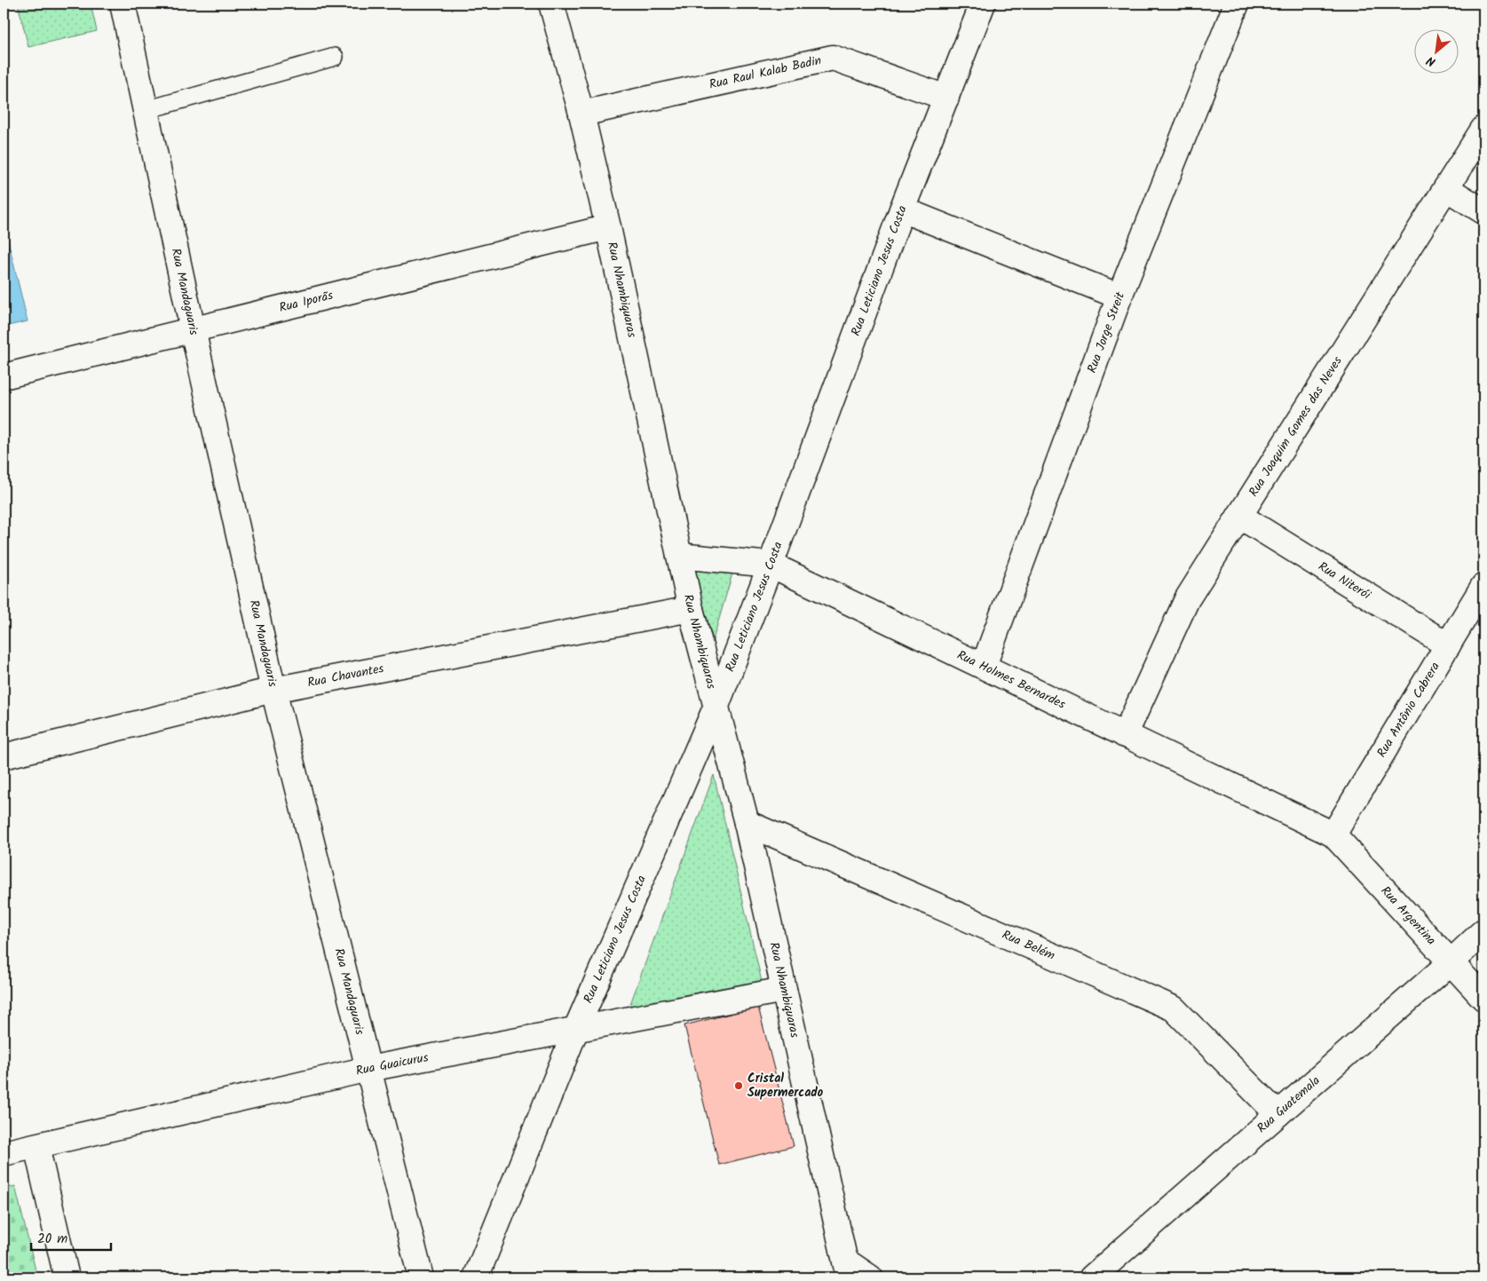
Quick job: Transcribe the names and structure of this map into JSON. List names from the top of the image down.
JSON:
{
  "streets": {
    "street": [
      "Rua Raul Kalab Badin",
      "Rua Leticiano Jesus Costa",
      "Rua Nhambiquaras",
      "Rua Mandaguaris",
      "Rua Iporãs",
      "Rua Jorge Streit",
      "Rua Joaquim Gomes das Neves",
      "Rua Niterói",
      "Rua Chavantes",
      "Rua Holmes Bernardes",
      "Rua Antônio Cabrera",
      "Rua Argentina",
      "Rua Belém",
      "Rua Guaicurus",
      "Rua Guatemala"
    ]
  },
  "crossings": [
    ["Rua Raul Kalab Badin", "Rua Leticiano Jesus Costa"],
    ["Rua Raul Kalab Badin", "Rua Nhambiquaras"],
    ["Rua Leticiano Jesus Costa", "Rua Nhambiquaras"],
    ["Rua Leticiano Jesus Costa", "Rua Holmes Bernardes"],
    ["Rua Leticiano Jesus Costa", "Rua Guaicurus"],
    ["Rua Nhambiquaras", "Rua Iporãs"],
    ["Rua Nhambiquaras", "Rua Chavantes"],
    ["Rua Nhambiquaras", "Rua Holmes Bernardes"],
    ["Rua Nhambiquaras", "Rua Belém"],
    ["Rua Nhambiquaras", "Rua Guaicurus"],
    ["Rua Mandaguaris", "Rua Iporãs"],
    ["Rua Mandaguaris", "Rua Chavantes"],
    ["Rua Mandaguaris", "Rua Guaicurus"],
    ["Rua Jorge Streit", "Rua Holmes Bernardes"],
    ["Rua Joaquim Gomes das Neves", "Rua Niterói"],
    ["Rua Joaquim Gomes das Neves", "Rua Holmes Bernardes"],
    ["Rua Niterói", "Rua Antônio Cabrera"],
    ["Rua Holmes Bernardes", "Rua Antônio Cabrera"],
    ["Rua Holmes Bernardes", "Rua Argentina"],
    ["Rua Antônio Cabrera", "Rua Argentina"],
    ["Rua Argentina", "Rua Guatemala"],
    ["Rua Belém", "Rua Guatemala"]
  ],
  "places": ["Cristal Supermercado"],
  "scale_bar": "20 m",
  "north": "bottom left"
}
